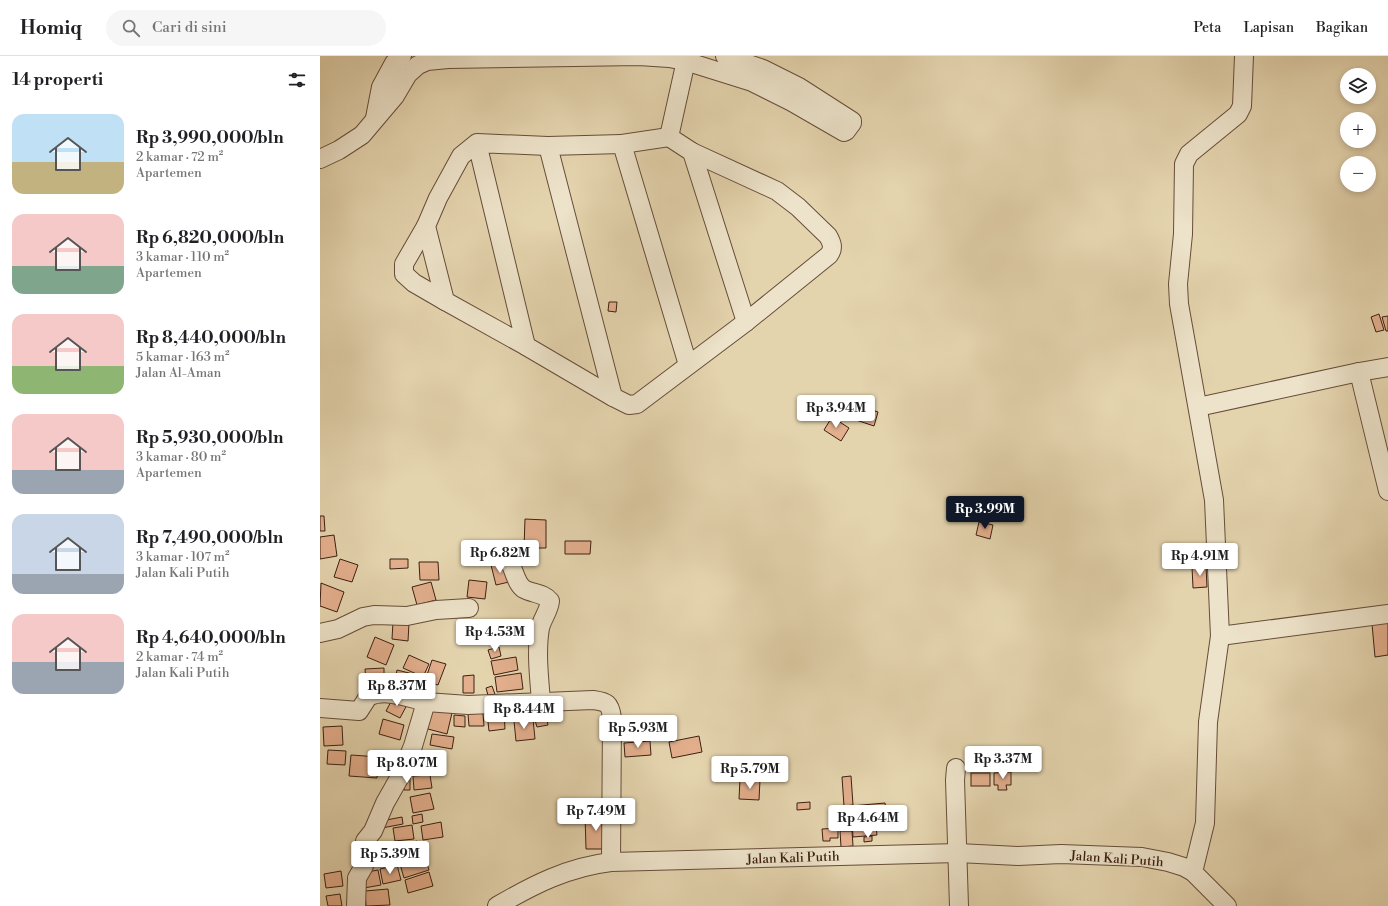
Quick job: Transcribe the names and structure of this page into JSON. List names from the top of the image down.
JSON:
{
  "streets": {
    "street": ["Jalan Kali Putih"]
  },
  "page": {
    "header": "Homiq",
    "search": "Cari di sini",
    "nav": ["Peta", "Lapisan", "Bagikan"],
    "heading": "14 properti",
    "map_buttons": ["+", "−"],
    "list": [
      {
        "name": "Rp 3,990,000/bln",
        "note": "2 kamar · 72 m² · Apartemen"
      },
      {
        "name": "Rp 6,820,000/bln",
        "note": "3 kamar · 110 m² · Apartemen"
      },
      {
        "name": "Rp 8,440,000/bln",
        "note": "5 kamar · 163 m² · Jalan Al-Aman"
      },
      {
        "name": "Rp 5,930,000/bln",
        "note": "3 kamar · 80 m² · Apartemen"
      },
      {
        "name": "Rp 7,490,000/bln",
        "note": "3 kamar · 107 m² · Jalan Kali Putih"
      },
      {
        "name": "Rp 4,640,000/bln",
        "note": "2 kamar · 74 m² · Jalan Kali Putih"
      }
    ],
    "price": [
      "Rp 3.94M",
      "Rp 3.99M",
      "Rp 6.82M",
      "Rp 4.91M",
      "Rp 4.53M",
      "Rp 8.37M",
      "Rp 8.44M",
      "Rp 5.93M",
      "Rp 3.37M",
      "Rp 8.07M",
      "Rp 5.79M",
      "Rp 7.49M",
      "Rp 4.64M",
      "Rp 5.39M"
    ]
  }
}
